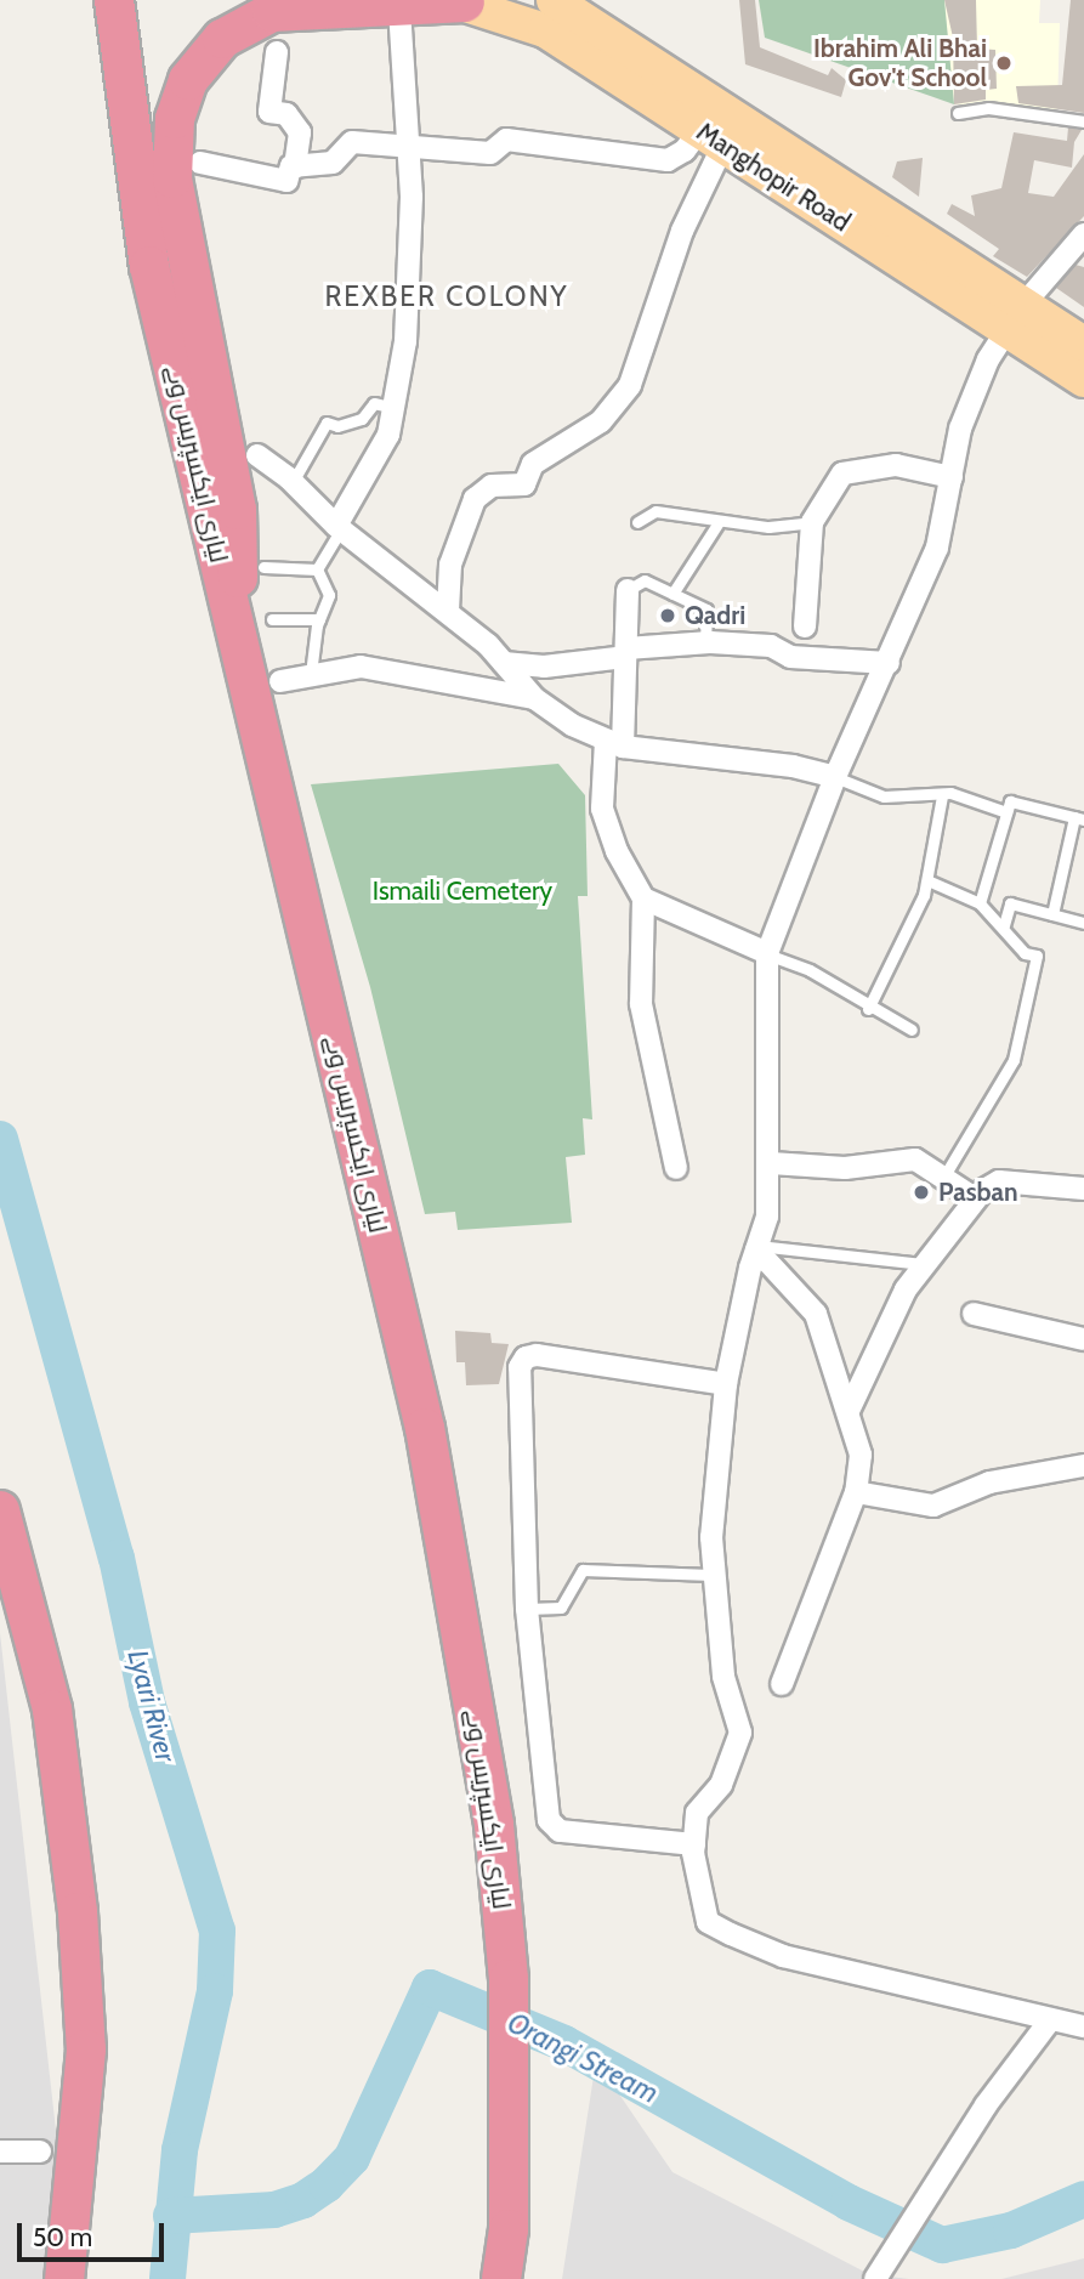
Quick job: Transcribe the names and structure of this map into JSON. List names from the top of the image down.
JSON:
{
  "streets": {
    "highway": ["لیاری ایکسپریس وے"],
    "main road": ["Manghopir Road"]
  },
  "districts": ["REXBER COLONY"],
  "water": ["Lyari River", "Orangi Stream"],
  "parks": ["Ismaili Cemetery"],
  "places": ["Ibrahim Ali Bhai Gov't School", "Qadri", "Pasban"],
  "scale_bar": "50 m"
}
